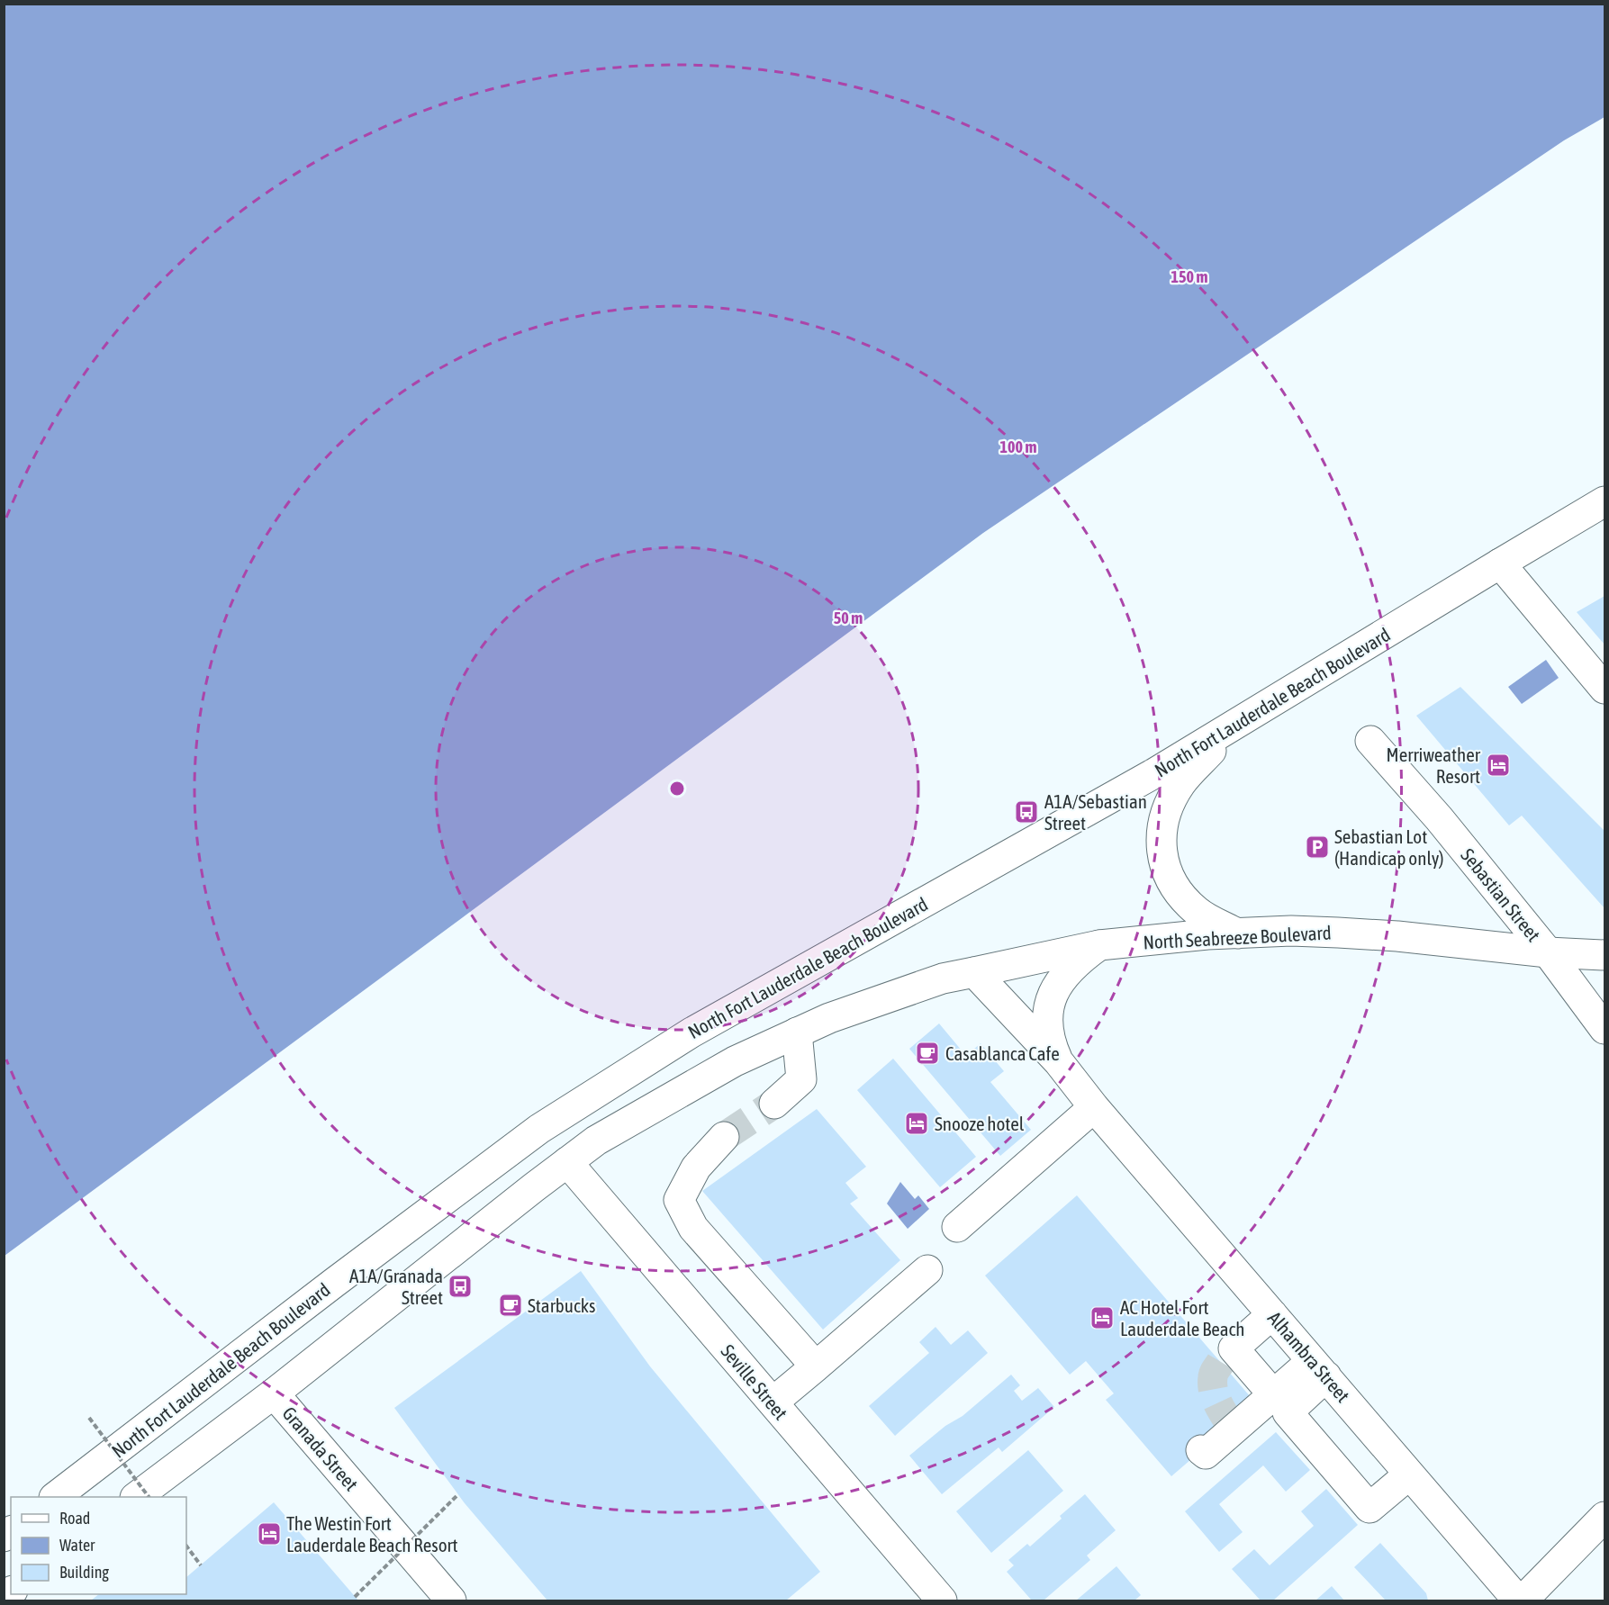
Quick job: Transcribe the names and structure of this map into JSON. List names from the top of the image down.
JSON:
{
  "streets": {
    "main road": [
      "North Fort Lauderdale Beach Boulevard",
      "Sebastian Street",
      "North Seabreeze Boulevard",
      "Alhambra Street",
      "Seville Street",
      "Granada Street"
    ]
  },
  "crossings": [
    ["Sebastian Street", "North Seabreeze Boulevard"],
    ["North Seabreeze Boulevard", "Alhambra Street"]
  ],
  "places": {
    "hotel": [
      "Merriweather Resort",
      "Snooze hotel",
      "AC Hotel Fort Lauderdale Beach",
      "The Westin Fort Lauderdale Beach Resort"
    ],
    "bus stop": ["A1A/Sebastian Street", "A1A/Granada Street"],
    "parking": ["Sebastian Lot (Handicap only)"],
    "cafe": ["Casablanca Cafe", "Starbucks"]
  },
  "legend": ["Road", "Water", "Building"],
  "rings": ["150 m", "100 m", "50 m"]
}
